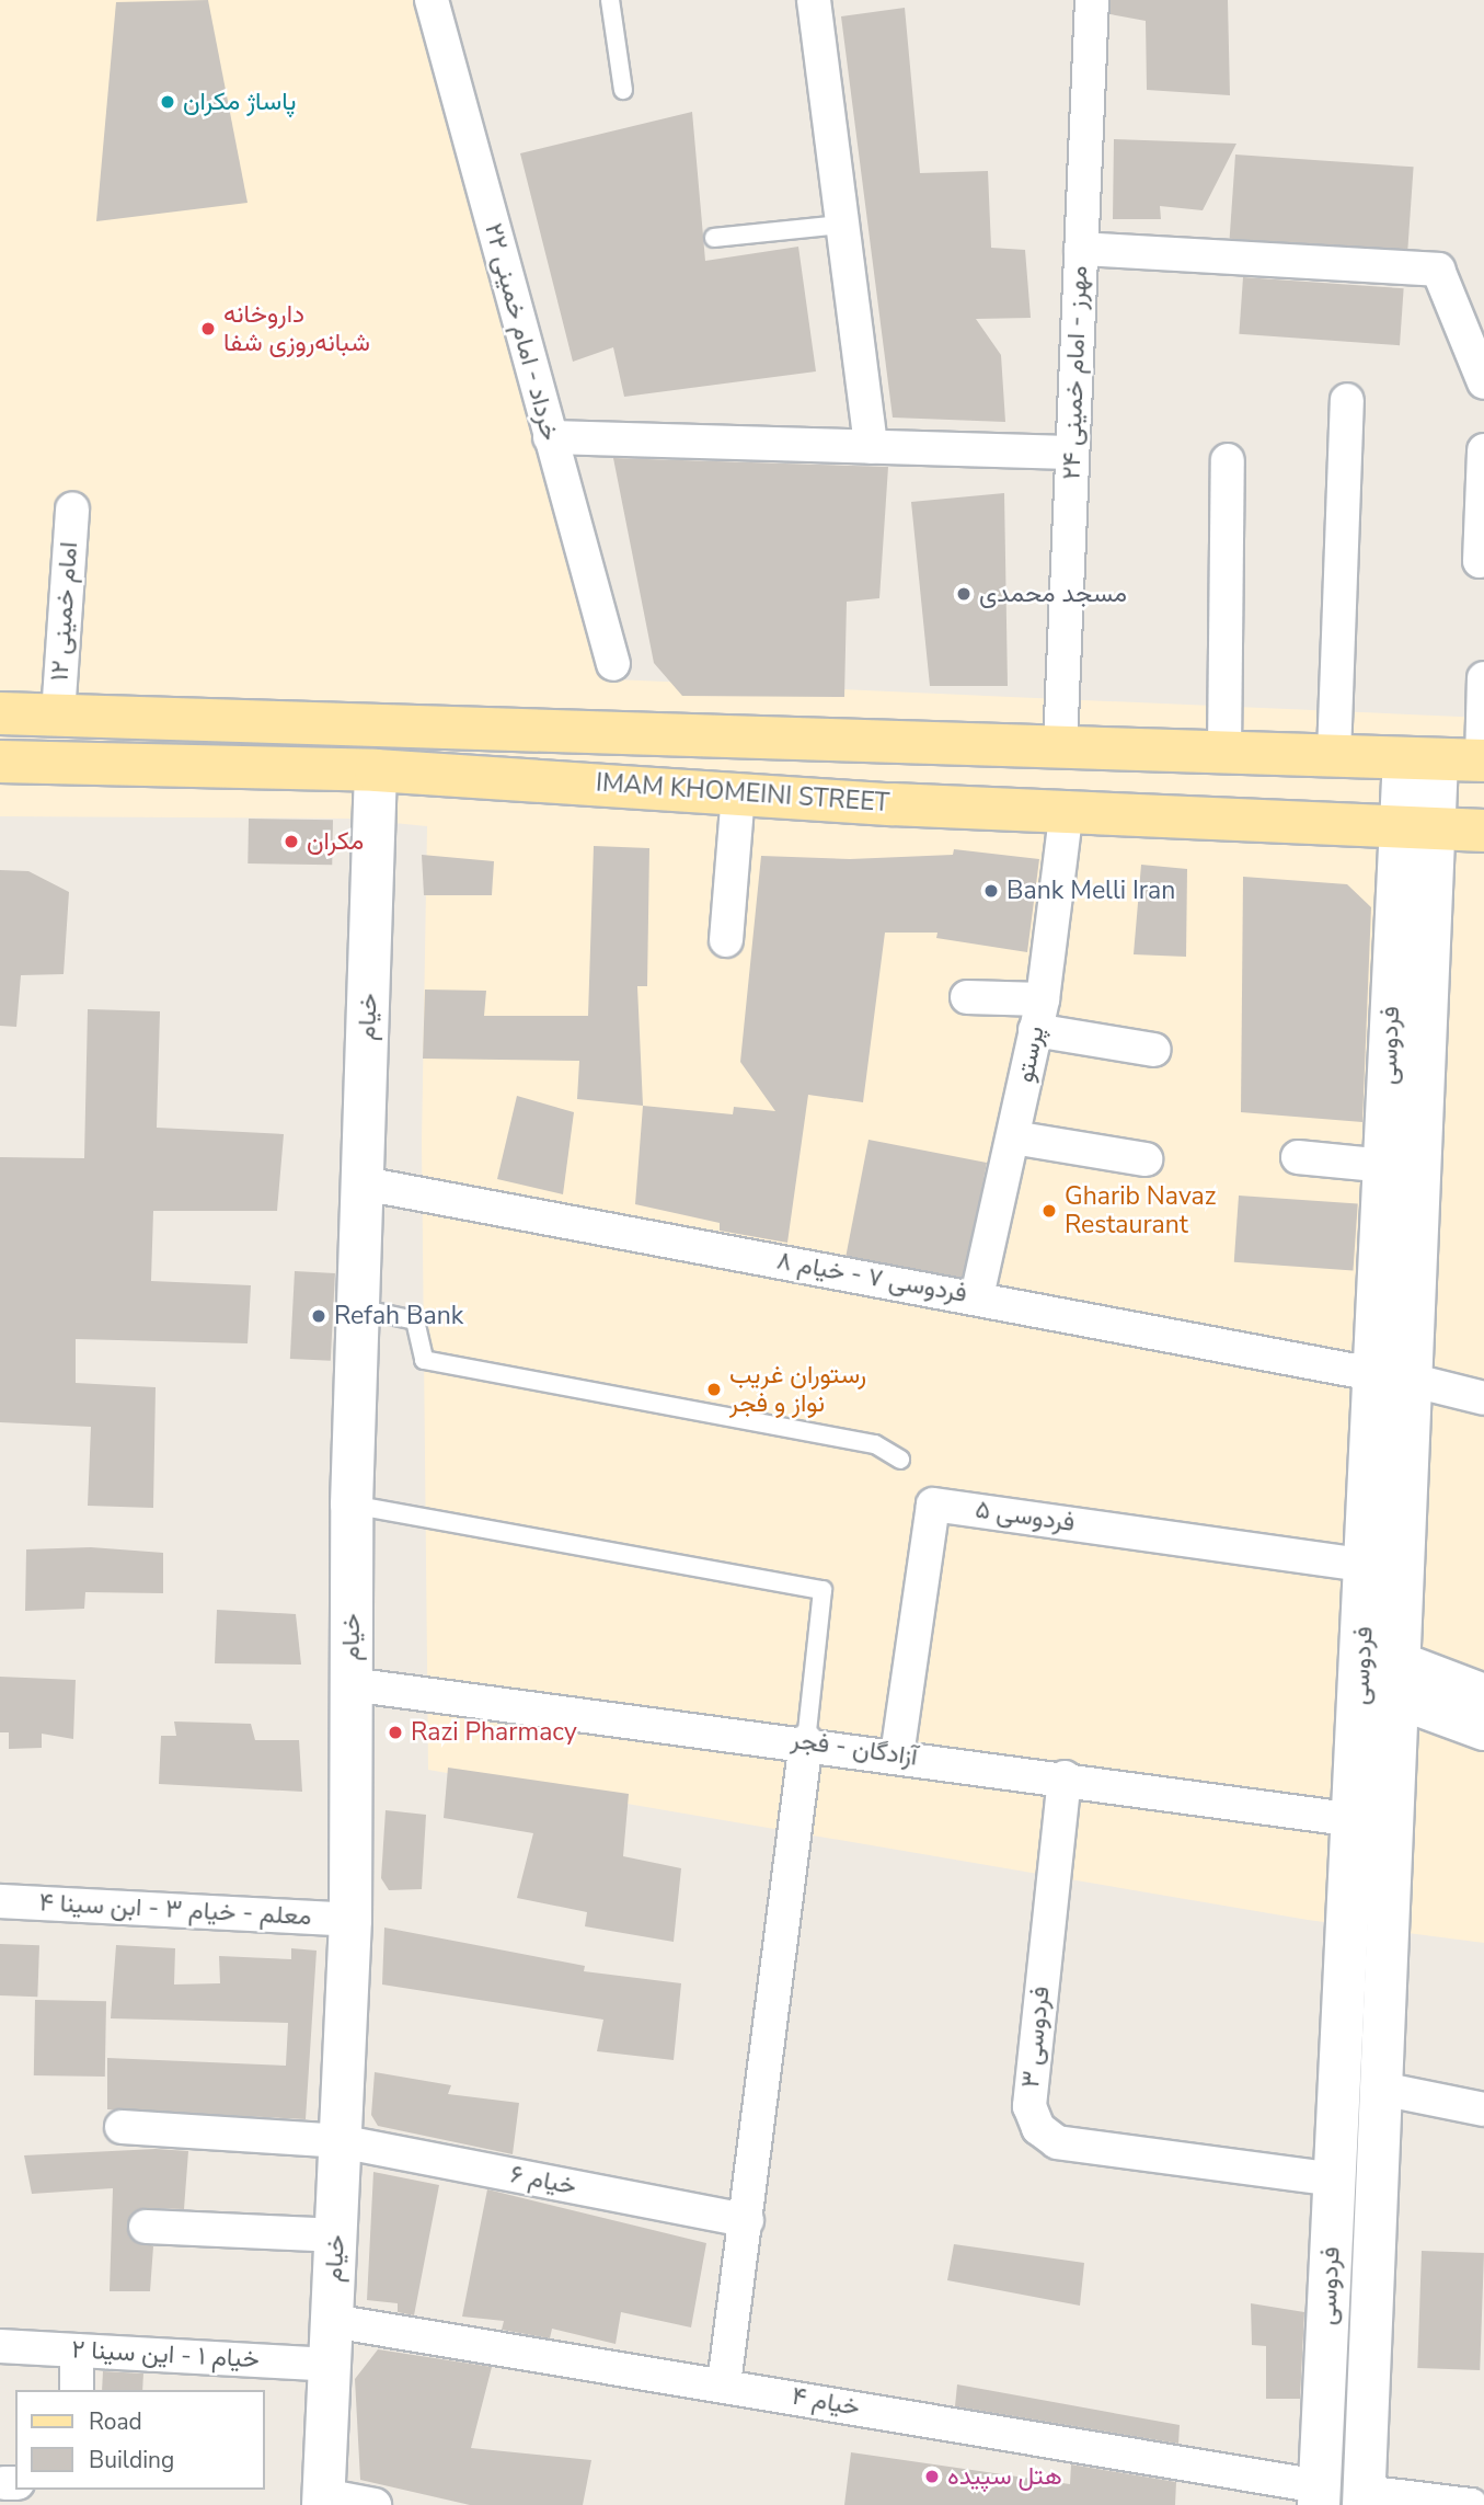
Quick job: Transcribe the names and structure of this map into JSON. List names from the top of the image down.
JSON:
{
  "streets": {
    "main road": ["IMAM KHOMEINI STREET"],
    "street": [
      "خرداد - امام خمینی ۲۲",
      "مهرز - امام خمینی ۲۴",
      "امام خمینی ۱۲",
      "خیام",
      "فردوسی",
      "پرستو",
      "فردوسی ۷ - خیام ۸",
      "فردوسی ۵",
      "آزادگان - فجر",
      "معلم - خیام ۳ - ابن سینا ۴",
      "فردوسی ۳",
      "خیام ۶",
      "خیام ۱ - این سینا ۲",
      "خیام ۴"
    ]
  },
  "crossings": [
    ["IMAM KHOMEINI STREET", "خیام"],
    ["IMAM KHOMEINI STREET", "فردوسی"],
    ["IMAM KHOMEINI STREET", "پرستو"],
    ["خیام", "فردوسی ۷ - خیام ۸"],
    ["خیام", "آزادگان - فجر"],
    ["خیام", "معلم - خیام ۳ - ابن سینا ۴"],
    ["خیام", "خیام ۶"],
    ["خیام", "خیام ۱ - این سینا ۲"],
    ["خیام", "خیام ۴"],
    ["فردوسی", "فردوسی ۷ - خیام ۸"],
    ["فردوسی", "فردوسی ۵"],
    ["فردوسی", "آزادگان - فجر"],
    ["فردوسی", "فردوسی ۳"],
    ["فردوسی", "خیام ۴"],
    ["پرستو", "فردوسی ۷ - خیام ۸"],
    ["فردوسی ۵", "آزادگان - فجر"],
    ["آزادگان - فجر", "فردوسی ۳"]
  ],
  "places": [
    "پاساژ مکران",
    "داروخانه شبانه‌روزی شفا",
    "مسجد محمدی",
    "مکران",
    "Bank Melli Iran",
    "Gharib Navaz Restaurant",
    "Refah Bank",
    "رستوران غریب نواز و فجر",
    "Razi Pharmacy",
    "هتل سپیده"
  ],
  "legend": ["Road", "Building"]
}
